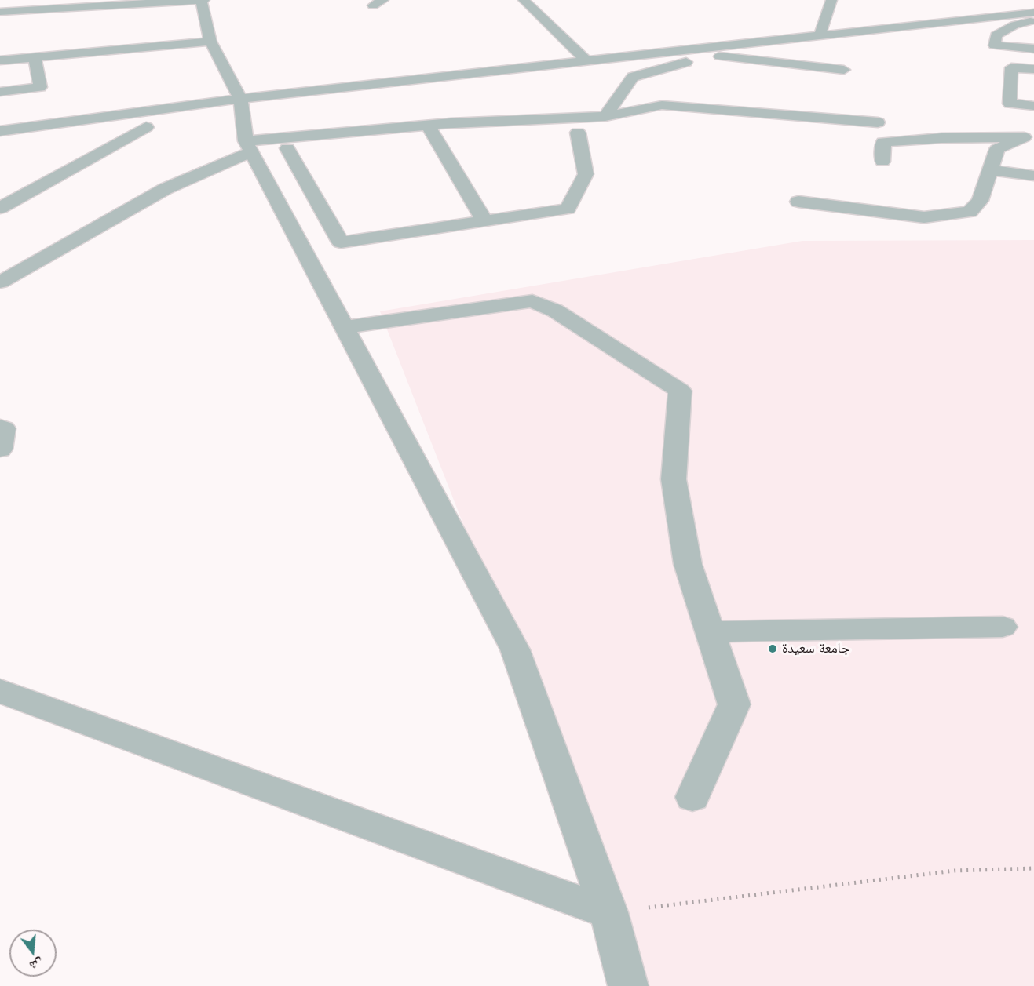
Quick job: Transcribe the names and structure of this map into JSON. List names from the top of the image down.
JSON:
{
  "places": ["جامعة سعيدة"],
  "north": "bottom"
}
